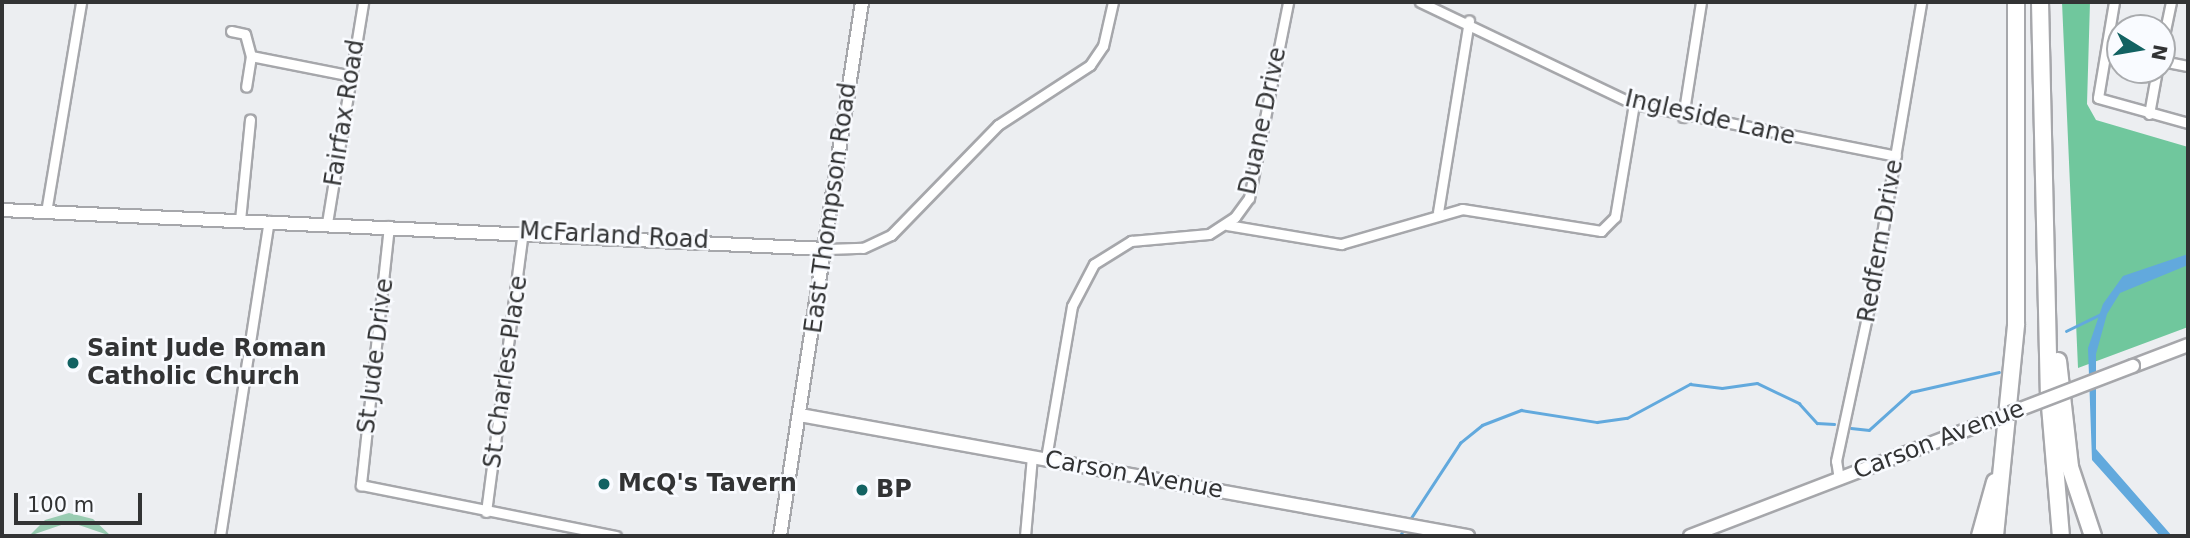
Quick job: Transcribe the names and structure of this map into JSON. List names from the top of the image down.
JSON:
{
  "streets": {
    "main road": ["East Thompson Road", "McFarland Road", "Carson Avenue"],
    "street": [
      "Fairfax Road",
      "Ingleside Lane",
      "Duane Drive",
      "Redfern Drive",
      "St Jude Drive",
      "St Charles Place"
    ]
  },
  "crossings": [
    ["Fairfax Road", "McFarland Road"],
    ["Ingleside Lane", "Redfern Drive"],
    ["Duane Drive", "Carson Avenue"],
    ["East Thompson Road", "McFarland Road"],
    ["East Thompson Road", "Carson Avenue"],
    ["McFarland Road", "St Jude Drive"],
    ["McFarland Road", "St Charles Place"],
    ["Redfern Drive", "Carson Avenue"],
    ["St Jude Drive", "St Charles Place"]
  ],
  "places": ["Saint Jude Roman Catholic Church", "McQ's Tavern", "BP"],
  "scale_bar": "100 m",
  "north": "right"
}
